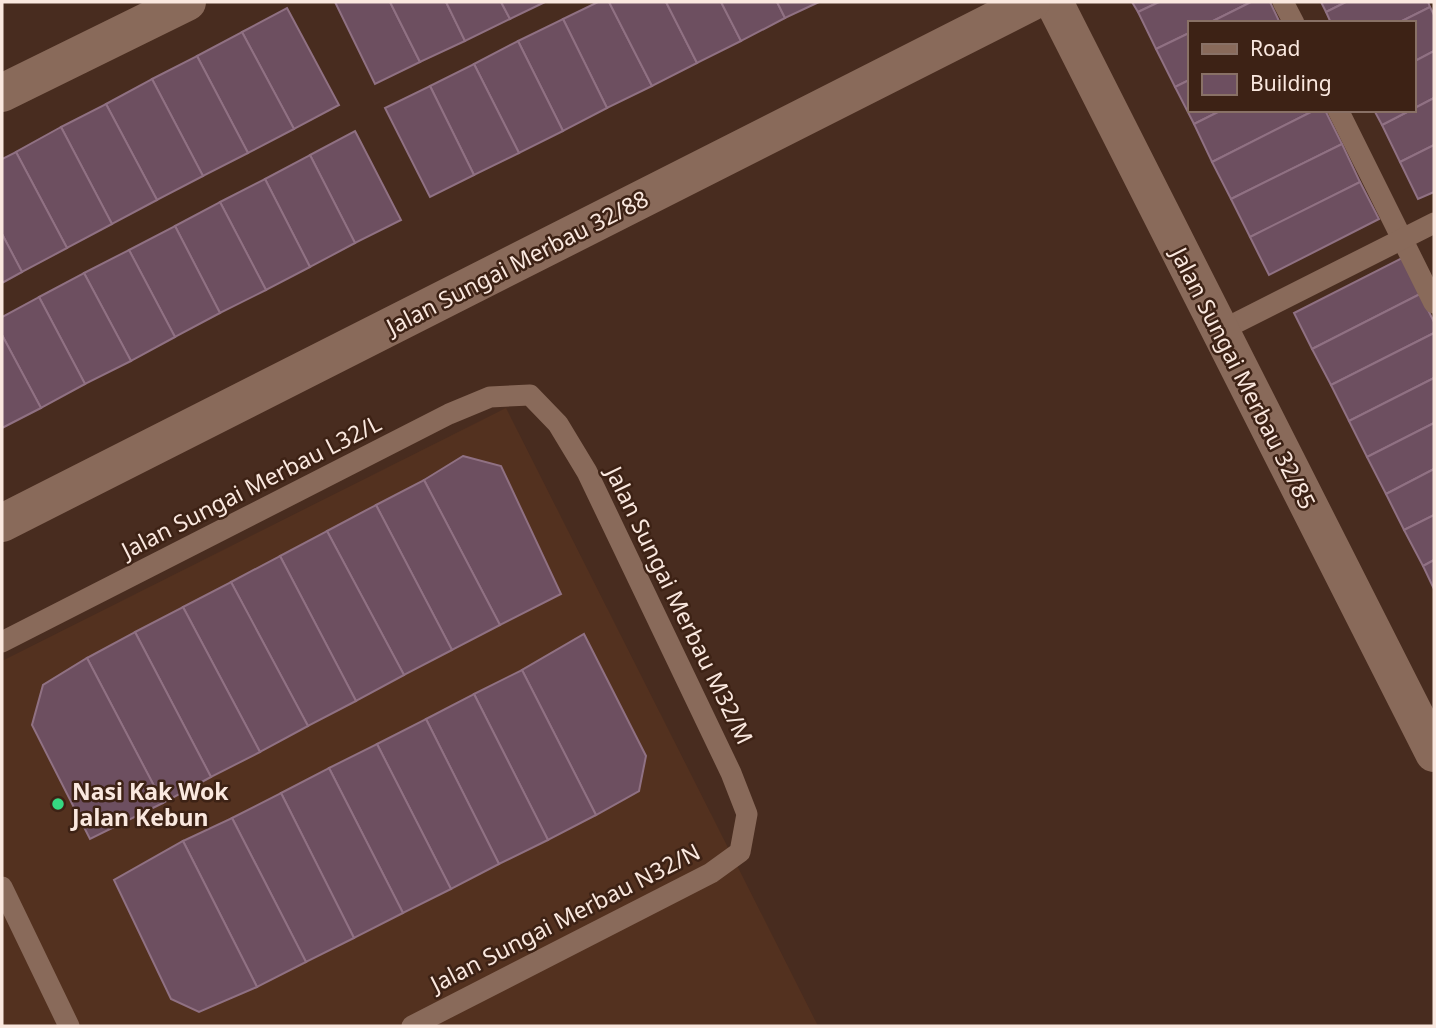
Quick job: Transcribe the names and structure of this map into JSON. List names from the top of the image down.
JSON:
{
  "streets": {
    "street": ["Jalan Sungai Merbau 32/88", "Jalan Sungai Merbau 32/85"],
    "lane": ["Jalan Sungai Merbau L32/L", "Jalan Sungai Merbau M32/M", "Jalan Sungai Merbau N32/N"]
  },
  "crossings": [
    ["Jalan Sungai Merbau L32/L", "Jalan Sungai Merbau M32/M"],
    ["Jalan Sungai Merbau M32/M", "Jalan Sungai Merbau N32/N"]
  ],
  "places": ["Nasi Kak Wok Jalan Kebun"],
  "legend": ["Road", "Building"]
}
